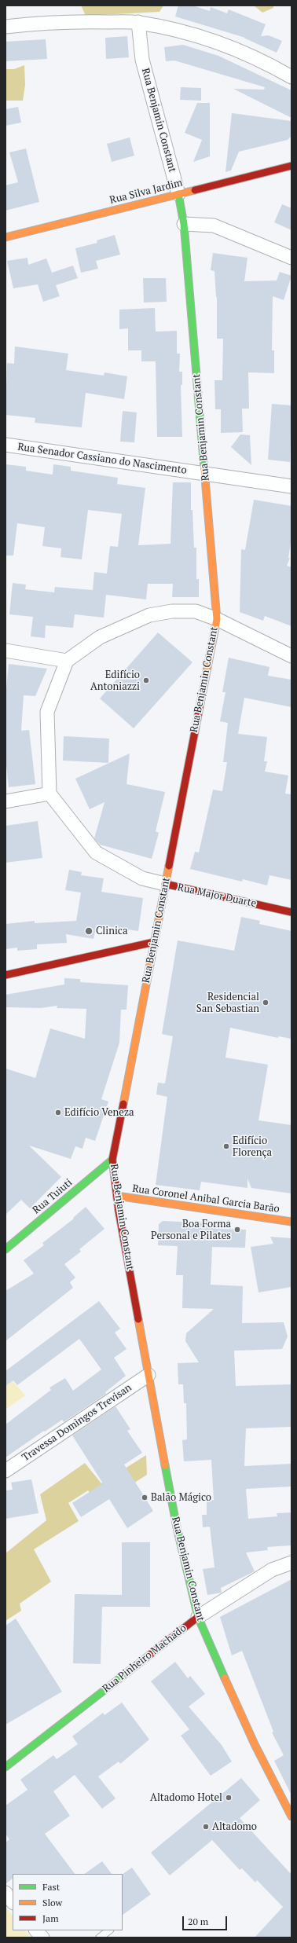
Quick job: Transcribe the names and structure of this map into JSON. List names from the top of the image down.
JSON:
{
  "streets": {
    "street": [
      "Rua Benjamin Constant",
      "Rua Silva Jardim",
      "Rua Senador Cassiano do Nascimento",
      "Rua Major Duarte",
      "Rua Tuiuti",
      "Rua Coronel Anibal Garcia Barão",
      "Travessa Domingos Trevisan",
      "Rua Pinheiro Machado"
    ]
  },
  "crossings": [
    ["Rua Benjamin Constant", "Rua Silva Jardim"],
    ["Rua Benjamin Constant", "Rua Senador Cassiano do Nascimento"],
    ["Rua Benjamin Constant", "Rua Major Duarte"],
    ["Rua Benjamin Constant", "Rua Tuiuti"],
    ["Rua Benjamin Constant", "Rua Coronel Anibal Garcia Barão"],
    ["Rua Benjamin Constant", "Travessa Domingos Trevisan"],
    ["Rua Benjamin Constant", "Rua Pinheiro Machado"]
  ],
  "places": [
    "Edifício Antoniazzi",
    "Clinica",
    "Residencial San Sebastian",
    "Edifício Veneza",
    "Edifício Florença",
    "Boa Forma Personal e Pilates",
    "Balão Mágico",
    "Altadomo Hotel",
    "Altadomo"
  ],
  "legend": ["Fast", "Slow", "Jam"],
  "scale_bar": "20 m"
}
